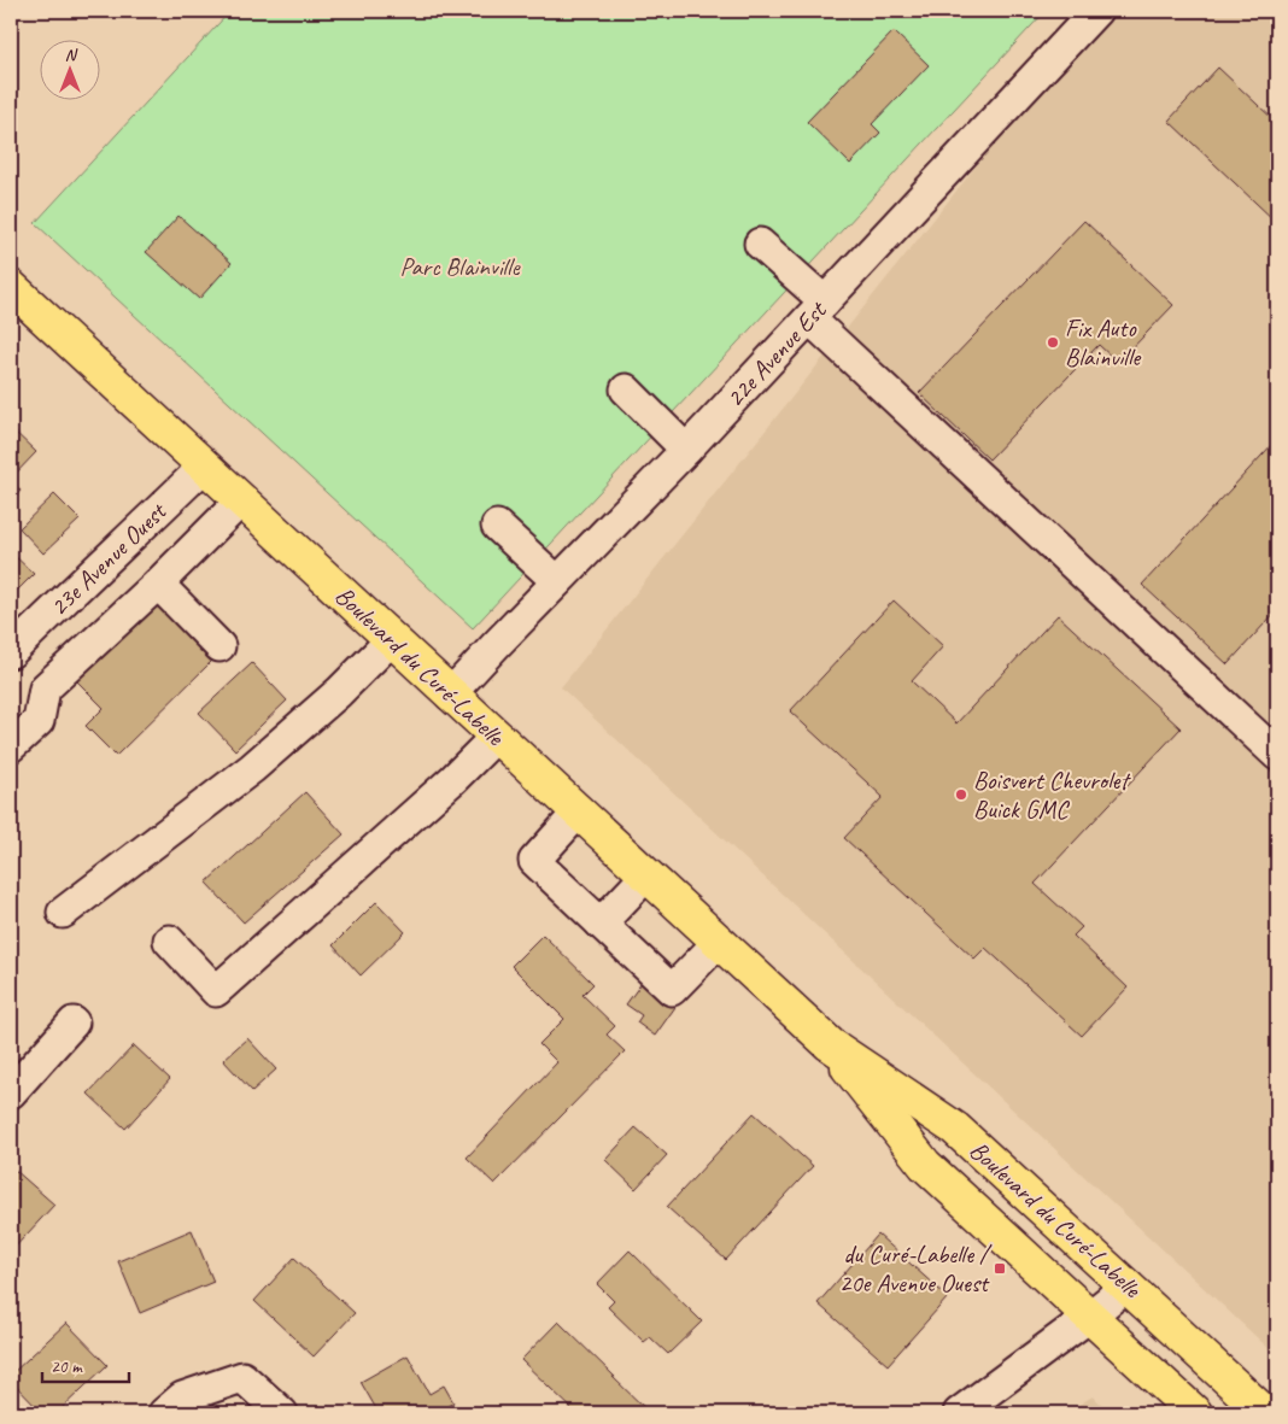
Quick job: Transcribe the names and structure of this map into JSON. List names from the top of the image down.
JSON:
{
  "streets": {
    "main road": ["Boulevard du Curé-Labelle"],
    "street": ["22e Avenue Est", "23e Avenue Ouest"]
  },
  "crossings": [
    ["22e Avenue Est", "Boulevard du Curé-Labelle"],
    ["23e Avenue Ouest", "Boulevard du Curé-Labelle"]
  ],
  "parks": ["Parc Blainville"],
  "places": {
    "other": ["Fix Auto Blainville", "Boisvert Chevrolet Buick GMC"],
    "transit": ["du Curé-Labelle / 20e Avenue Ouest"]
  },
  "scale_bar": "20 m",
  "north": "top"
}
